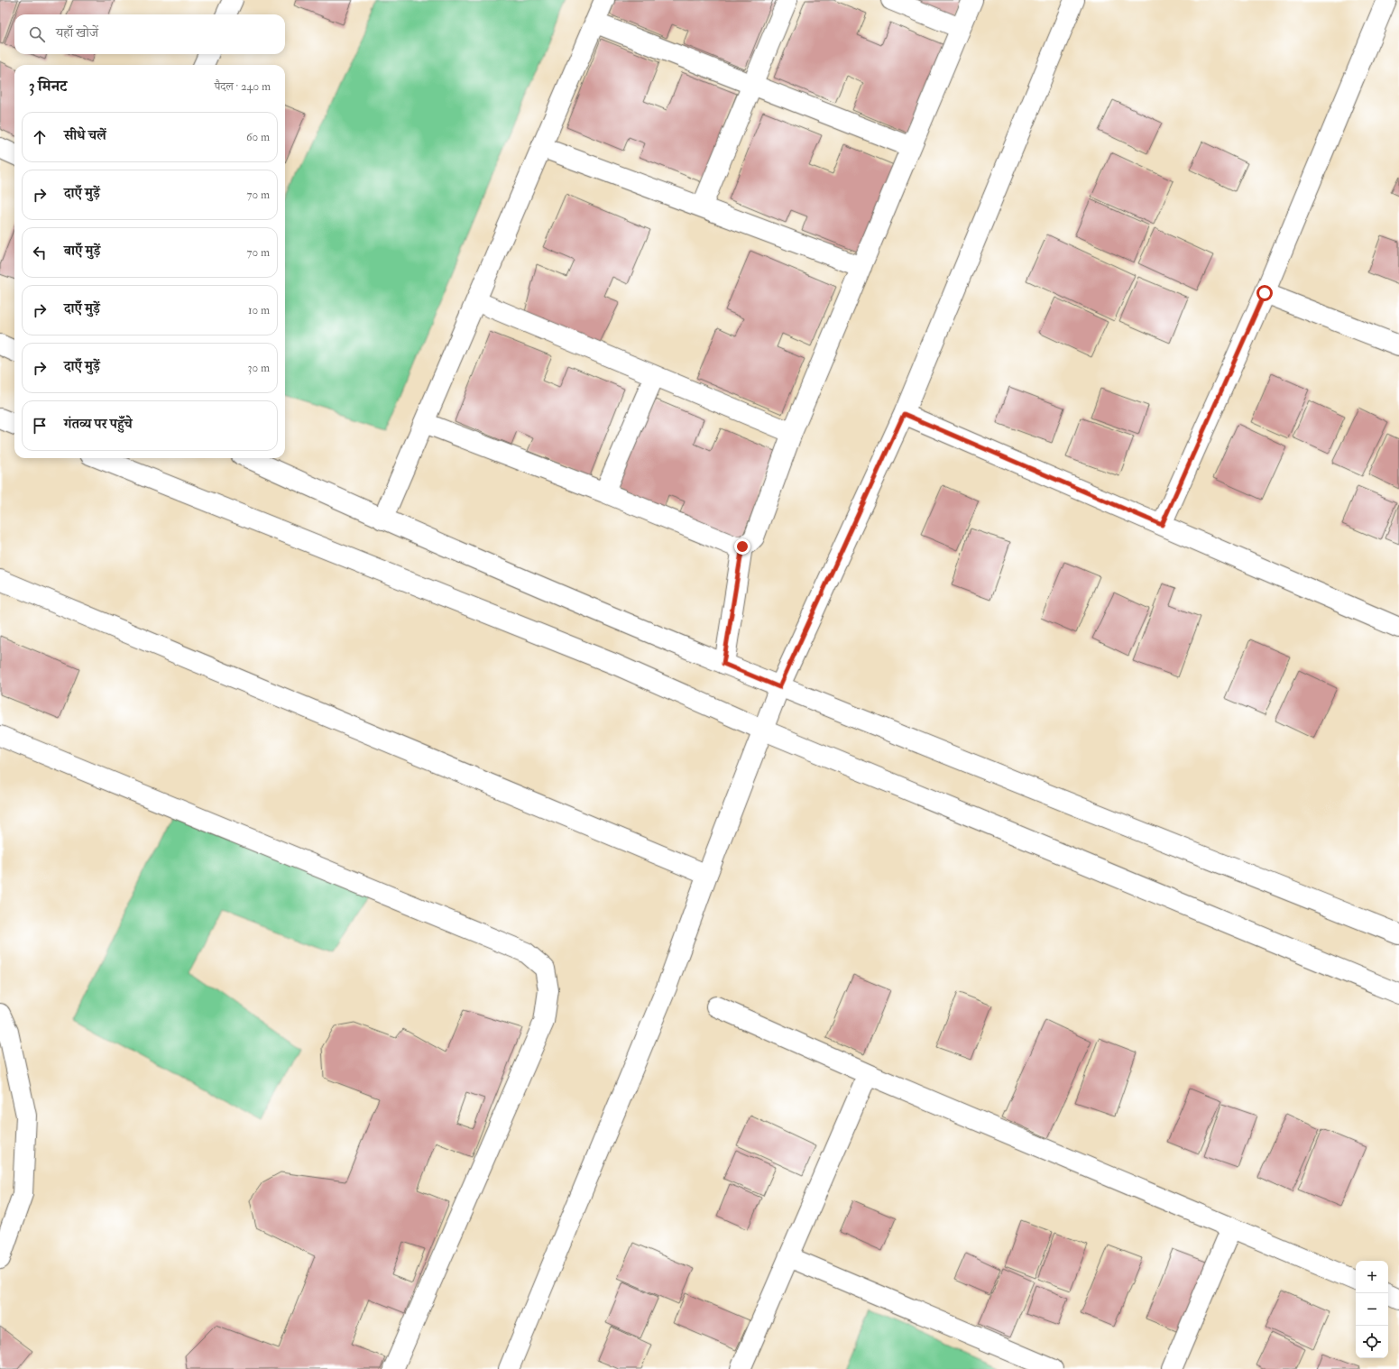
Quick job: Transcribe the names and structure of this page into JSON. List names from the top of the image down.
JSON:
{
  "page": {
    "search": "यहाँ खोजें",
    "heading": ["3 मिनट", "पैदल · 240 m"],
    "list": [
      ["सीधे चलें", "60 m"],
      ["दाएँ मुड़ें", "70 m"],
      ["बाएँ मुड़ें", "70 m"],
      ["दाएँ मुड़ें", "10 m"],
      ["दाएँ मुड़ें", "30 m"],
      "गंतव्य पर पहुँचे"
    ],
    "map_buttons": ["+", "−"]
  }
}
